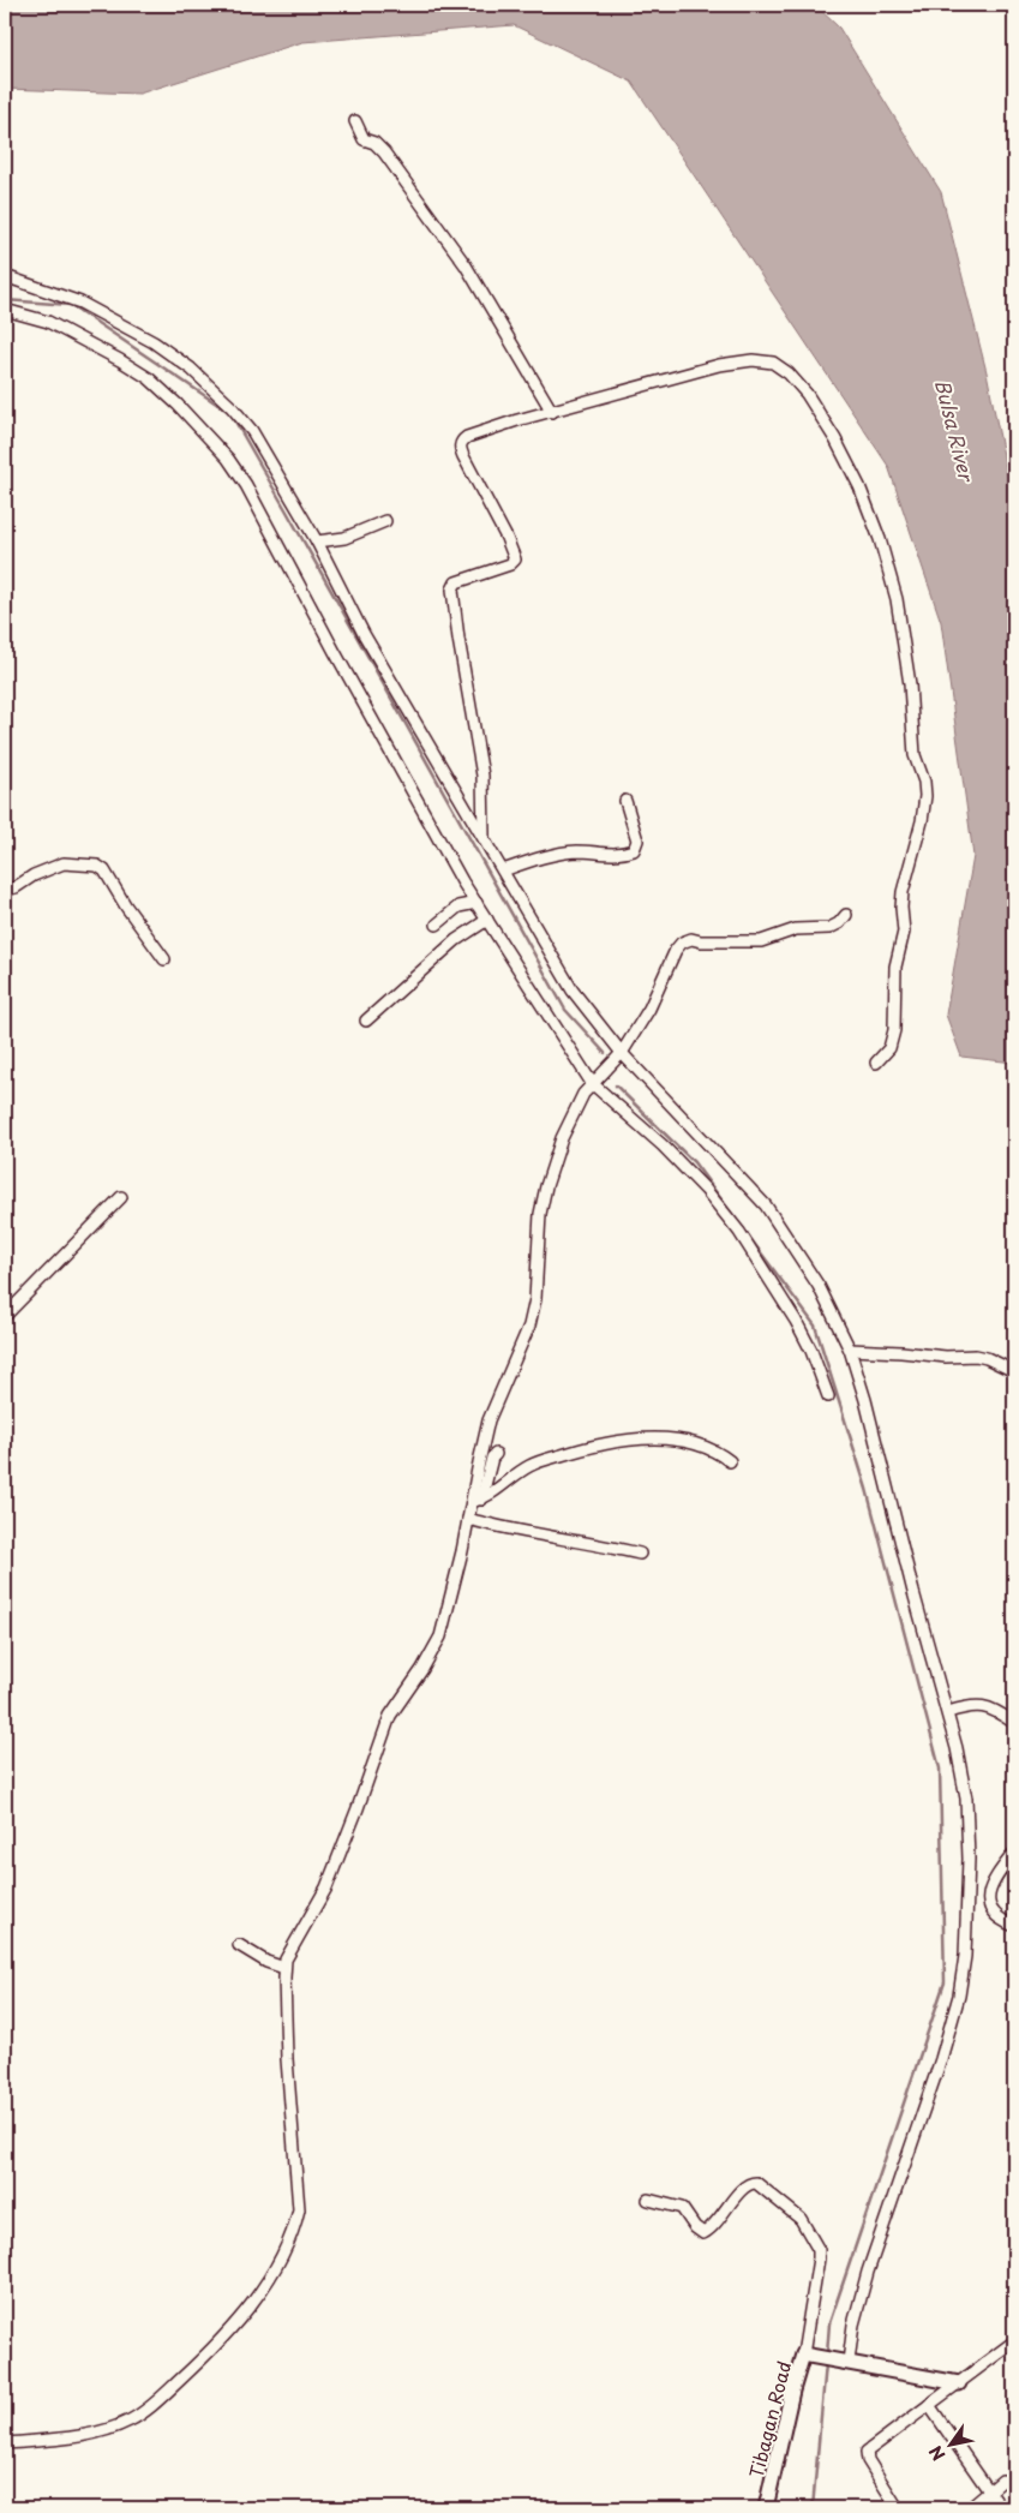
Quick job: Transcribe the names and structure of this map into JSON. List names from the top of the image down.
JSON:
{
  "streets": {
    "street": ["Tibagan Road"]
  },
  "water": ["Bulsa River"],
  "north": "bottom left"
}
